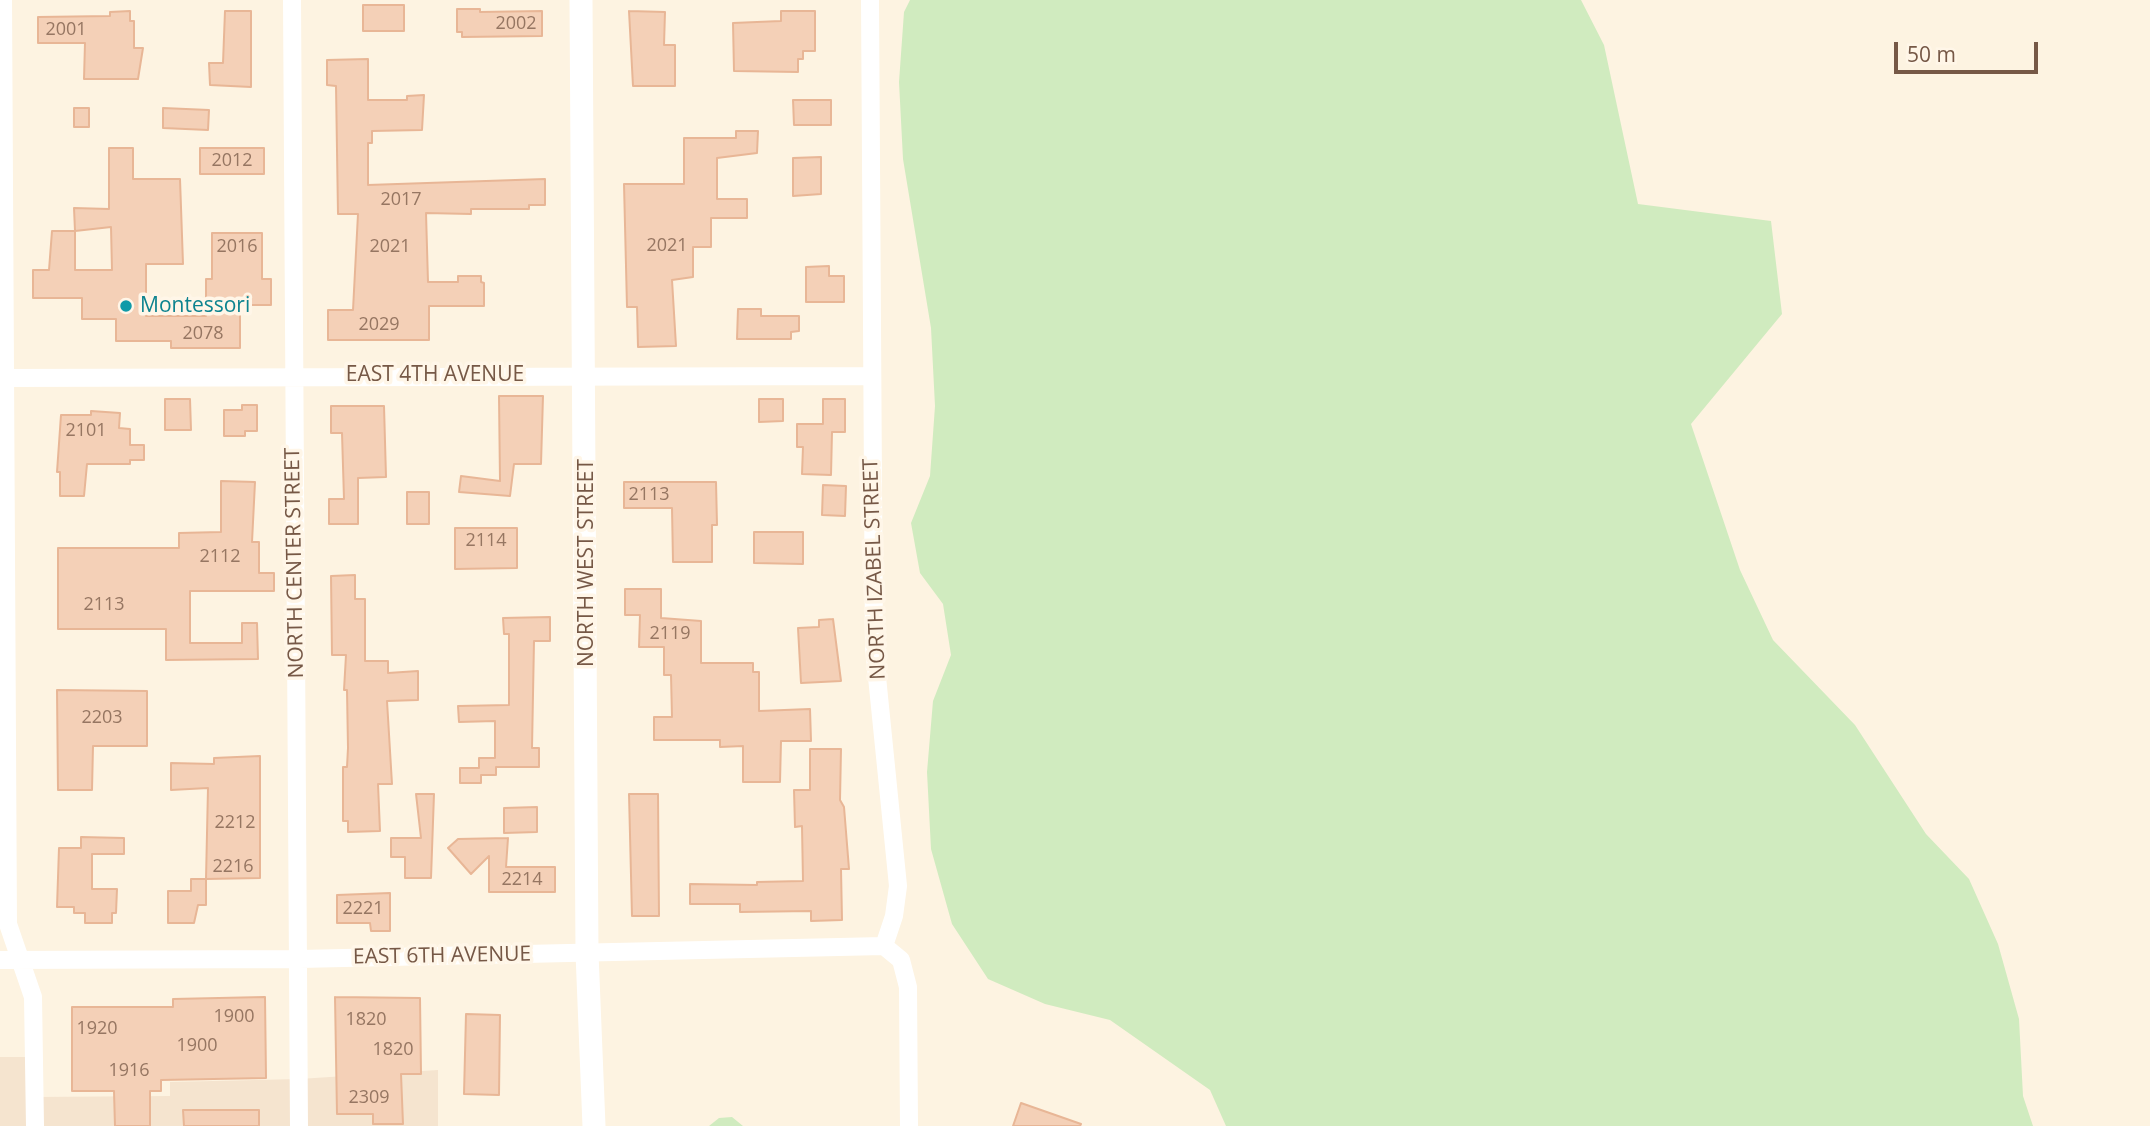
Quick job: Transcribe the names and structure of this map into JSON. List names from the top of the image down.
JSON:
{
  "streets": {
    "street": [
      "EAST 4TH AVENUE",
      "NORTH CENTER STREET",
      "NORTH WEST STREET",
      "NORTH IZABEL STREET",
      "EAST 6TH AVENUE"
    ]
  },
  "crossings": [
    ["EAST 4TH AVENUE", "NORTH CENTER STREET"],
    ["EAST 4TH AVENUE", "NORTH WEST STREET"],
    ["EAST 4TH AVENUE", "NORTH IZABEL STREET"],
    ["NORTH CENTER STREET", "EAST 6TH AVENUE"],
    ["NORTH WEST STREET", "EAST 6TH AVENUE"],
    ["NORTH IZABEL STREET", "EAST 6TH AVENUE"]
  ],
  "places": ["Montessori"],
  "house_numbers": [
    "2002",
    "2001",
    "2012",
    "2017",
    "2021",
    "2016",
    "2021",
    "2029",
    "2078",
    "2101",
    "2113",
    "2114",
    "2112",
    "2113",
    "2119",
    "2203",
    "2212",
    "2216",
    "2214",
    "2221",
    "1900",
    "1820",
    "1920",
    "1900",
    "1820",
    "1916",
    "2309"
  ],
  "scale_bar": "50 m"
}
